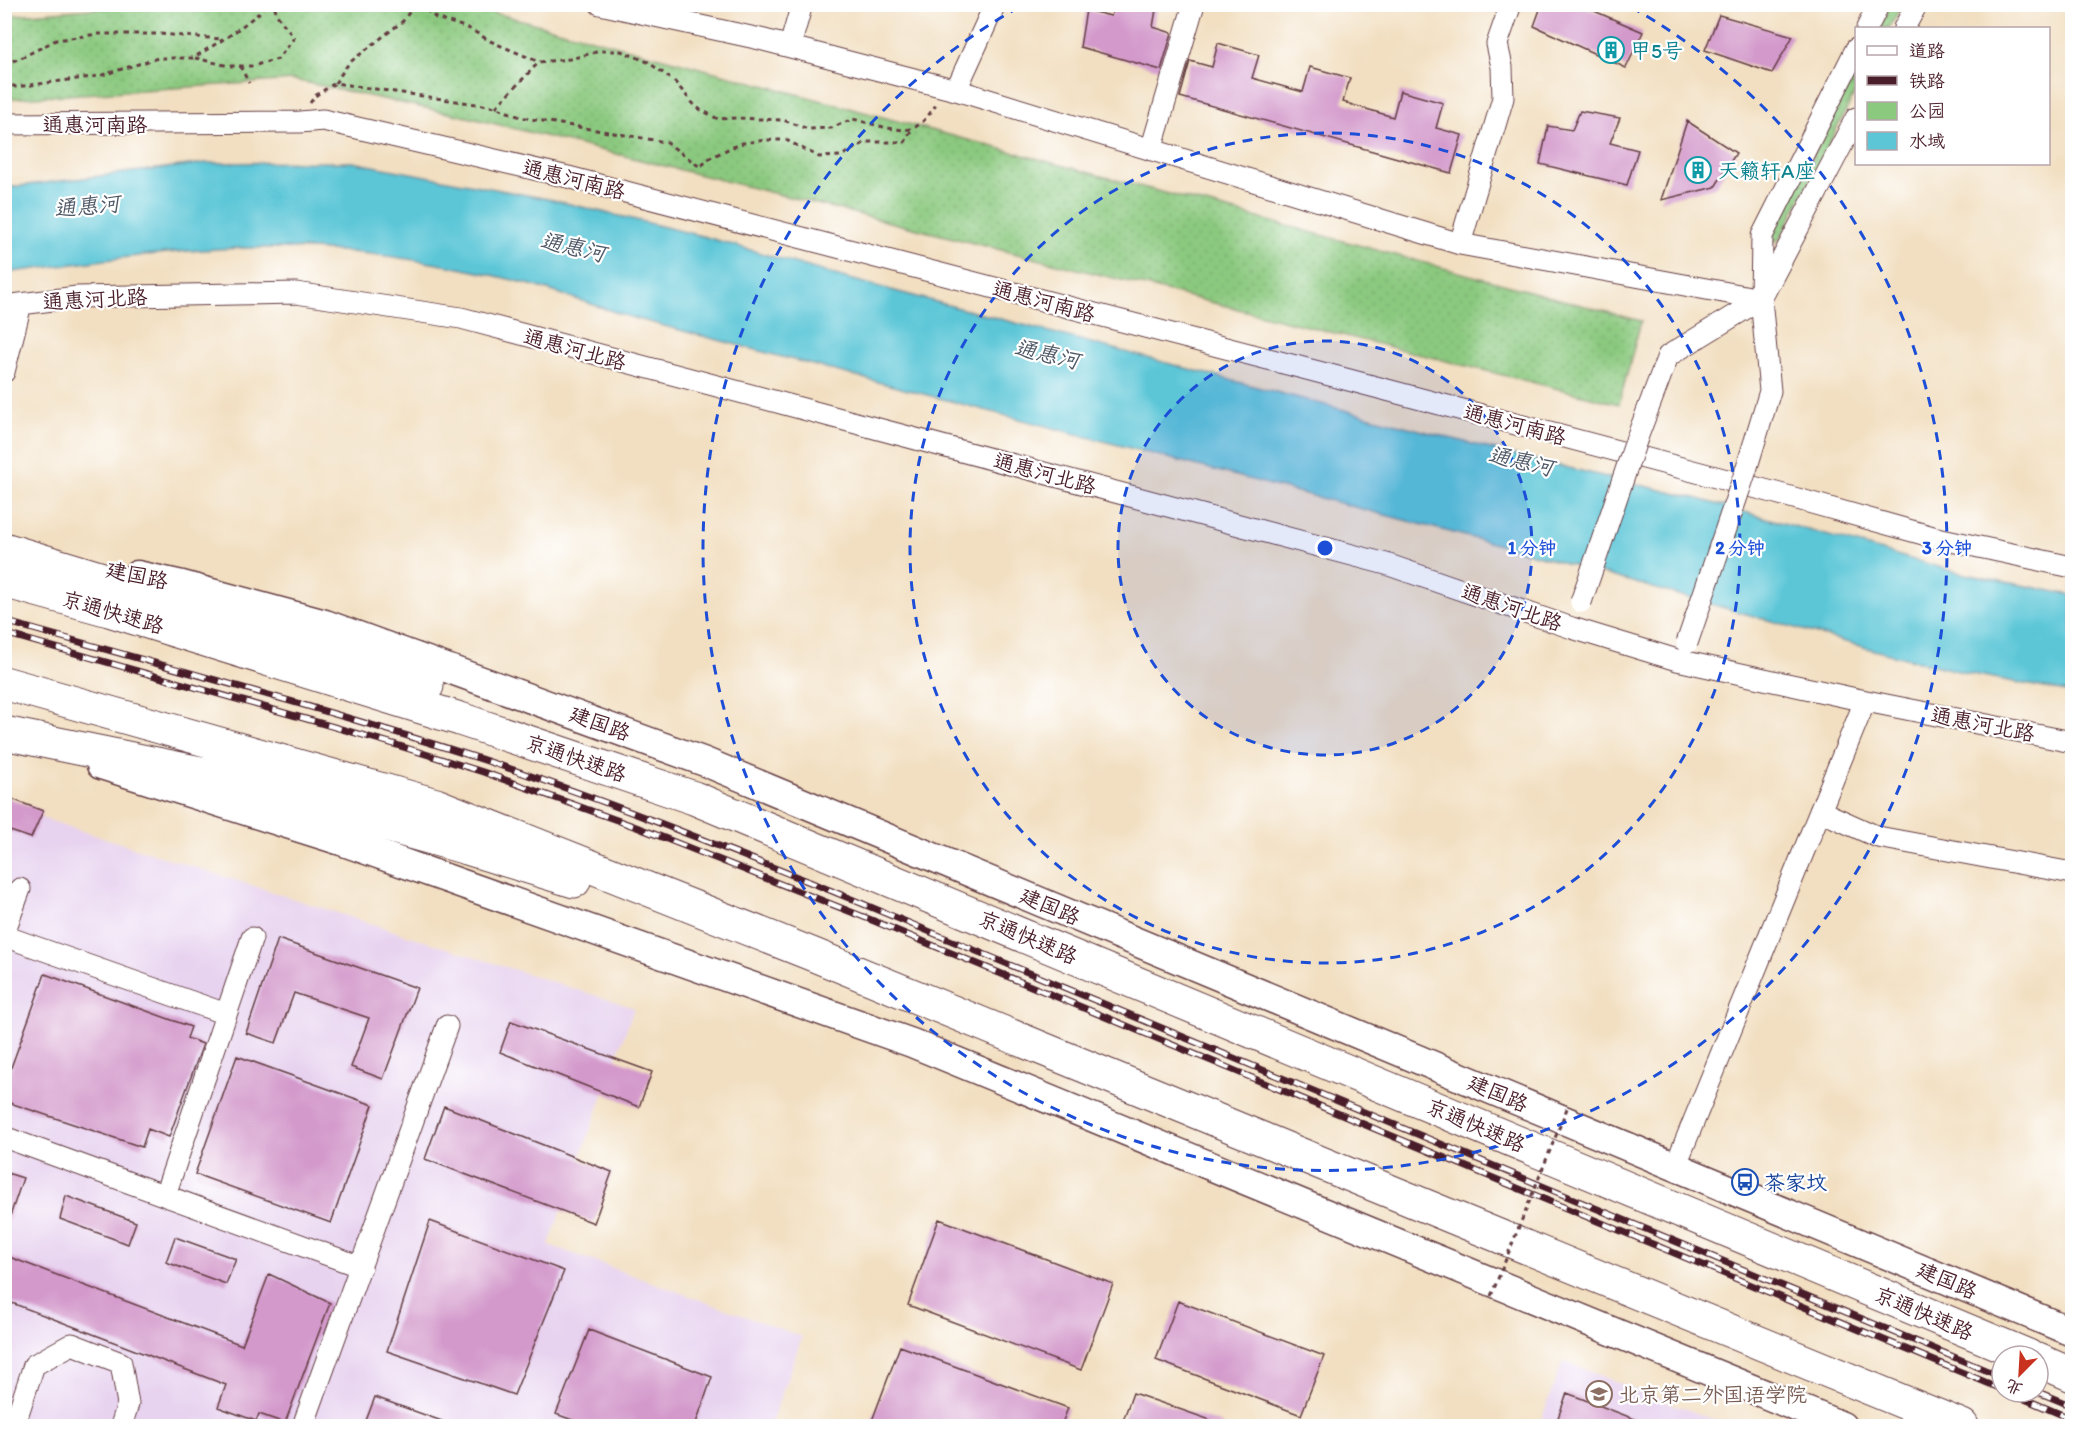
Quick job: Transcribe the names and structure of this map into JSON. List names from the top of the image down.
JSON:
{
  "streets": {
    "highway": ["京通快速路"],
    "main road": ["建国路"],
    "street": ["通惠河南路", "通惠河北路"]
  },
  "water": ["通惠河"],
  "places": {
    "building": ["甲5号", "天籁轩A座"],
    "bus stop": ["茶家坟"],
    "school or university": ["北京第二外国语学院"]
  },
  "legend": [
    "道路",
    "铁路",
    "公园",
    "水域"
  ],
  "north": "bottom left",
  "rings": ["1 分钟", "2 分钟", "3 分钟"]
}
